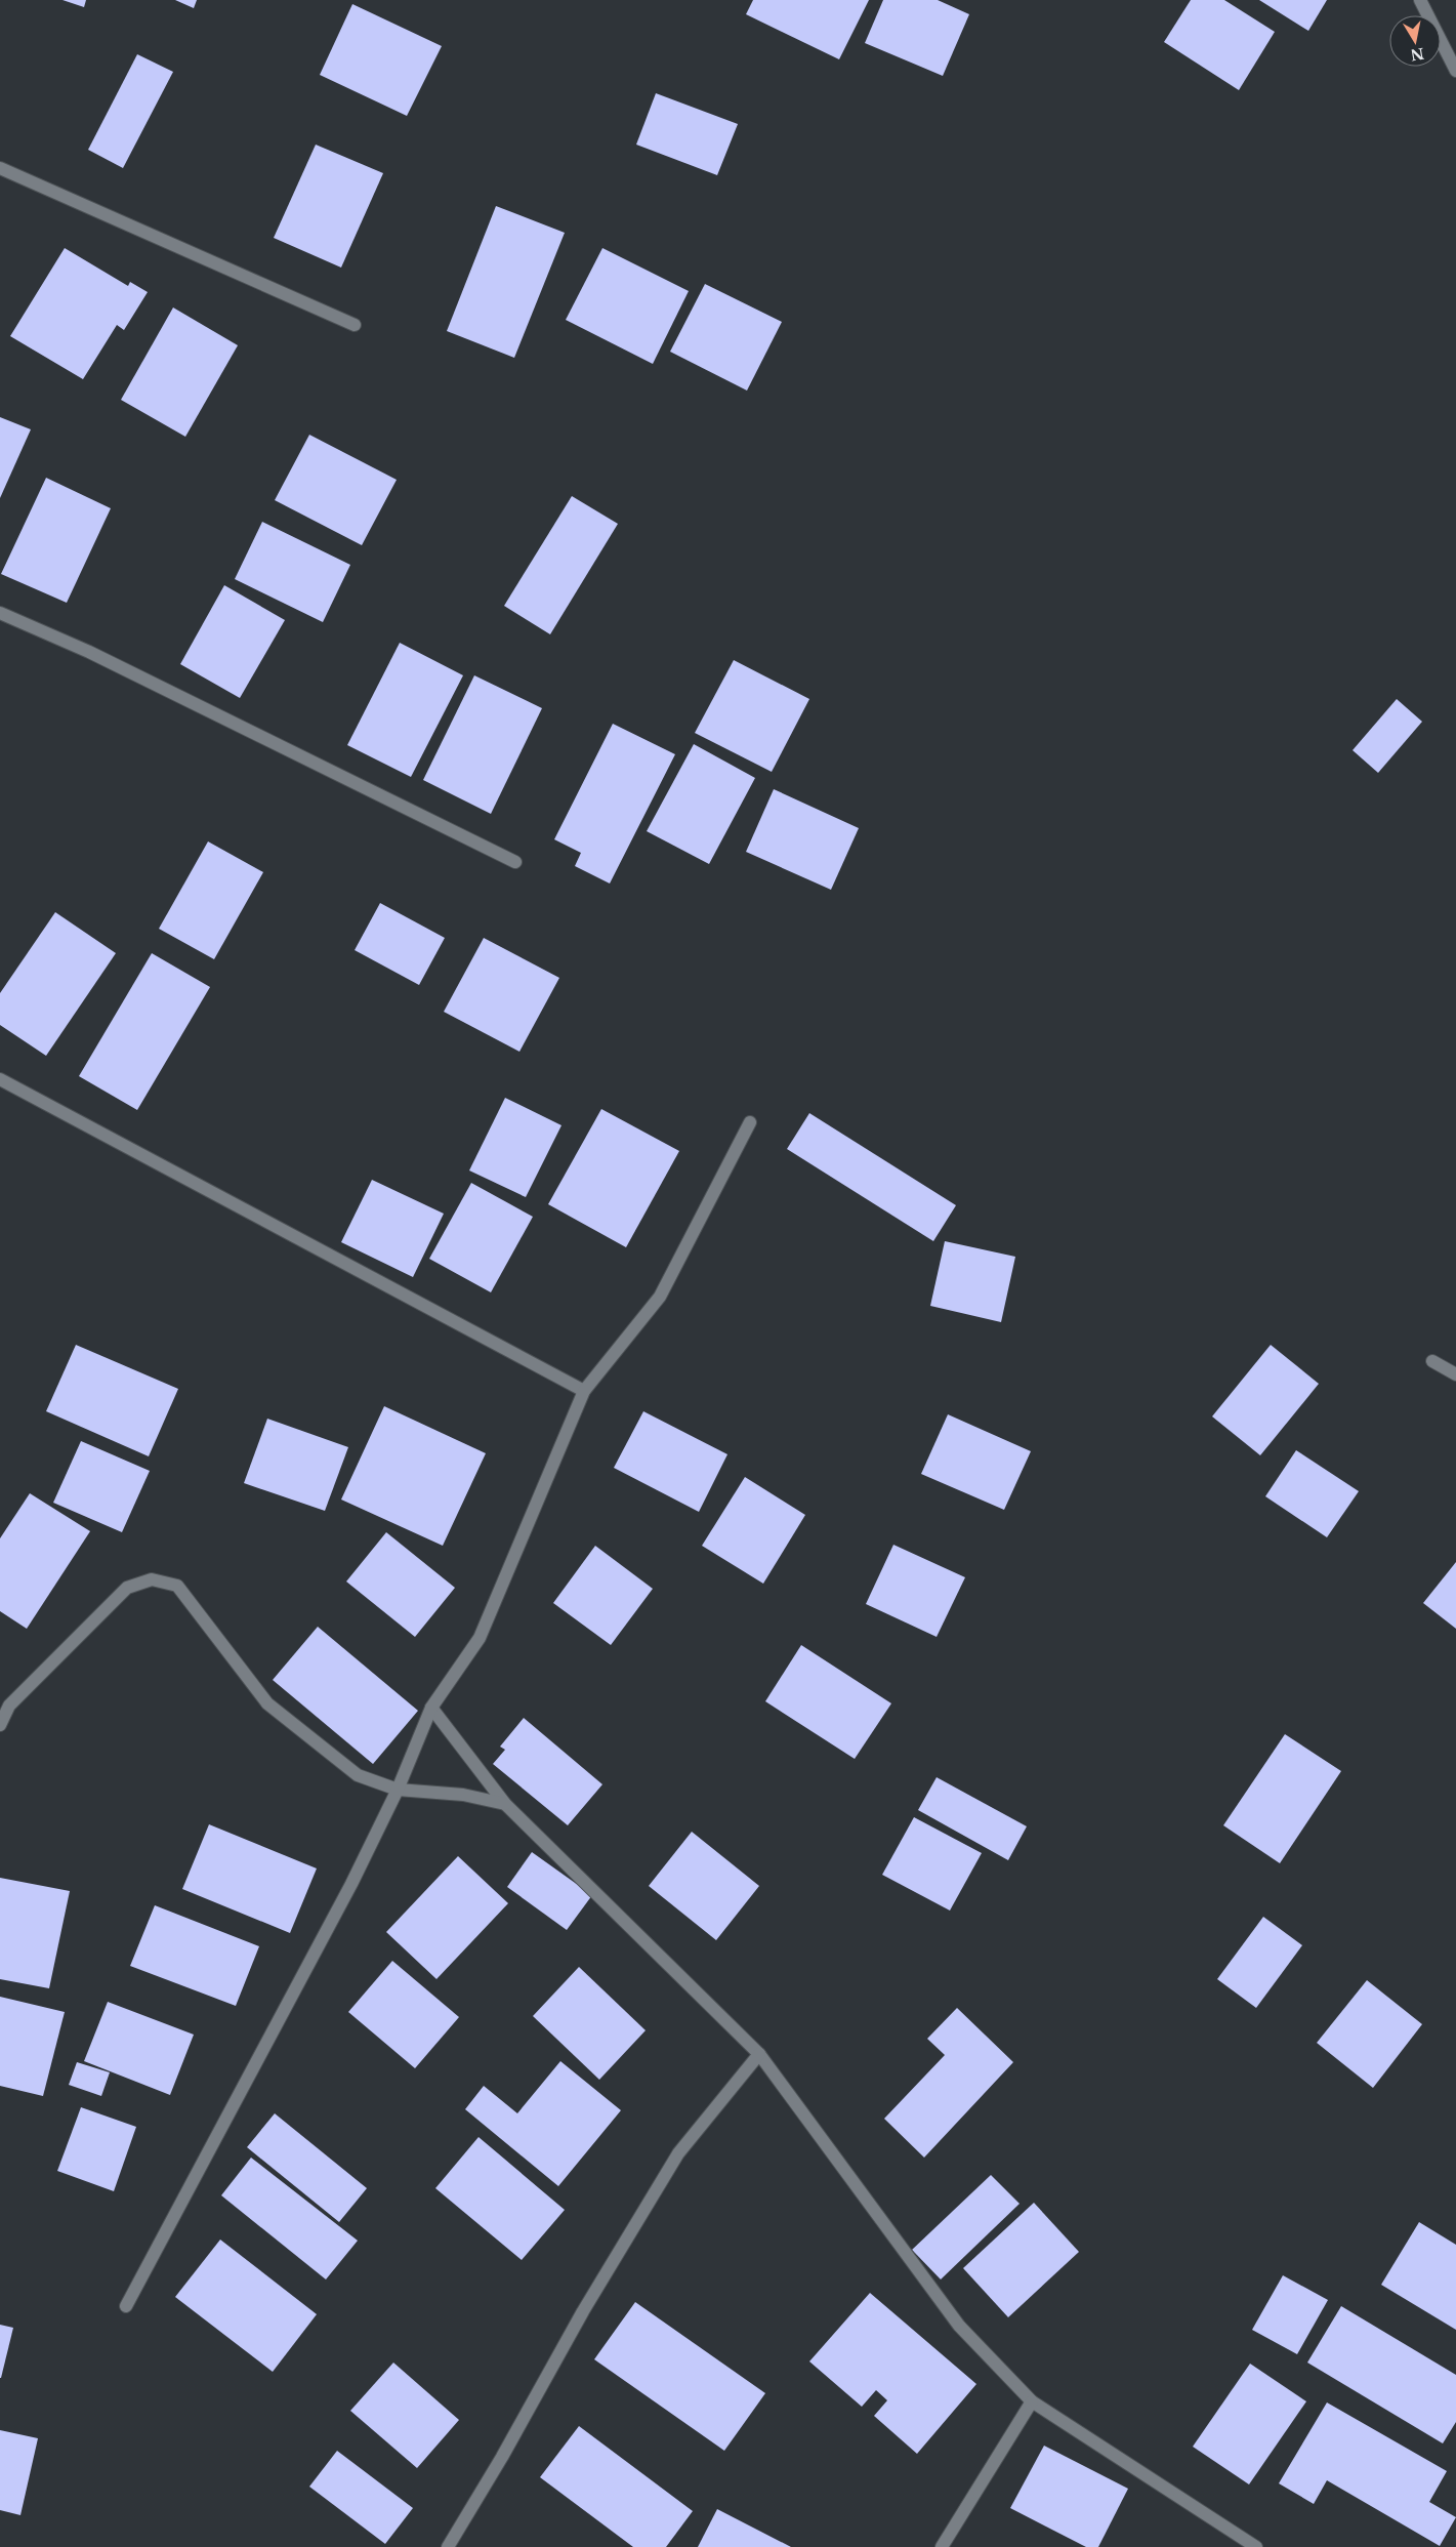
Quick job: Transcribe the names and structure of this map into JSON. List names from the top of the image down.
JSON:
{
  "north": "bottom"
}
